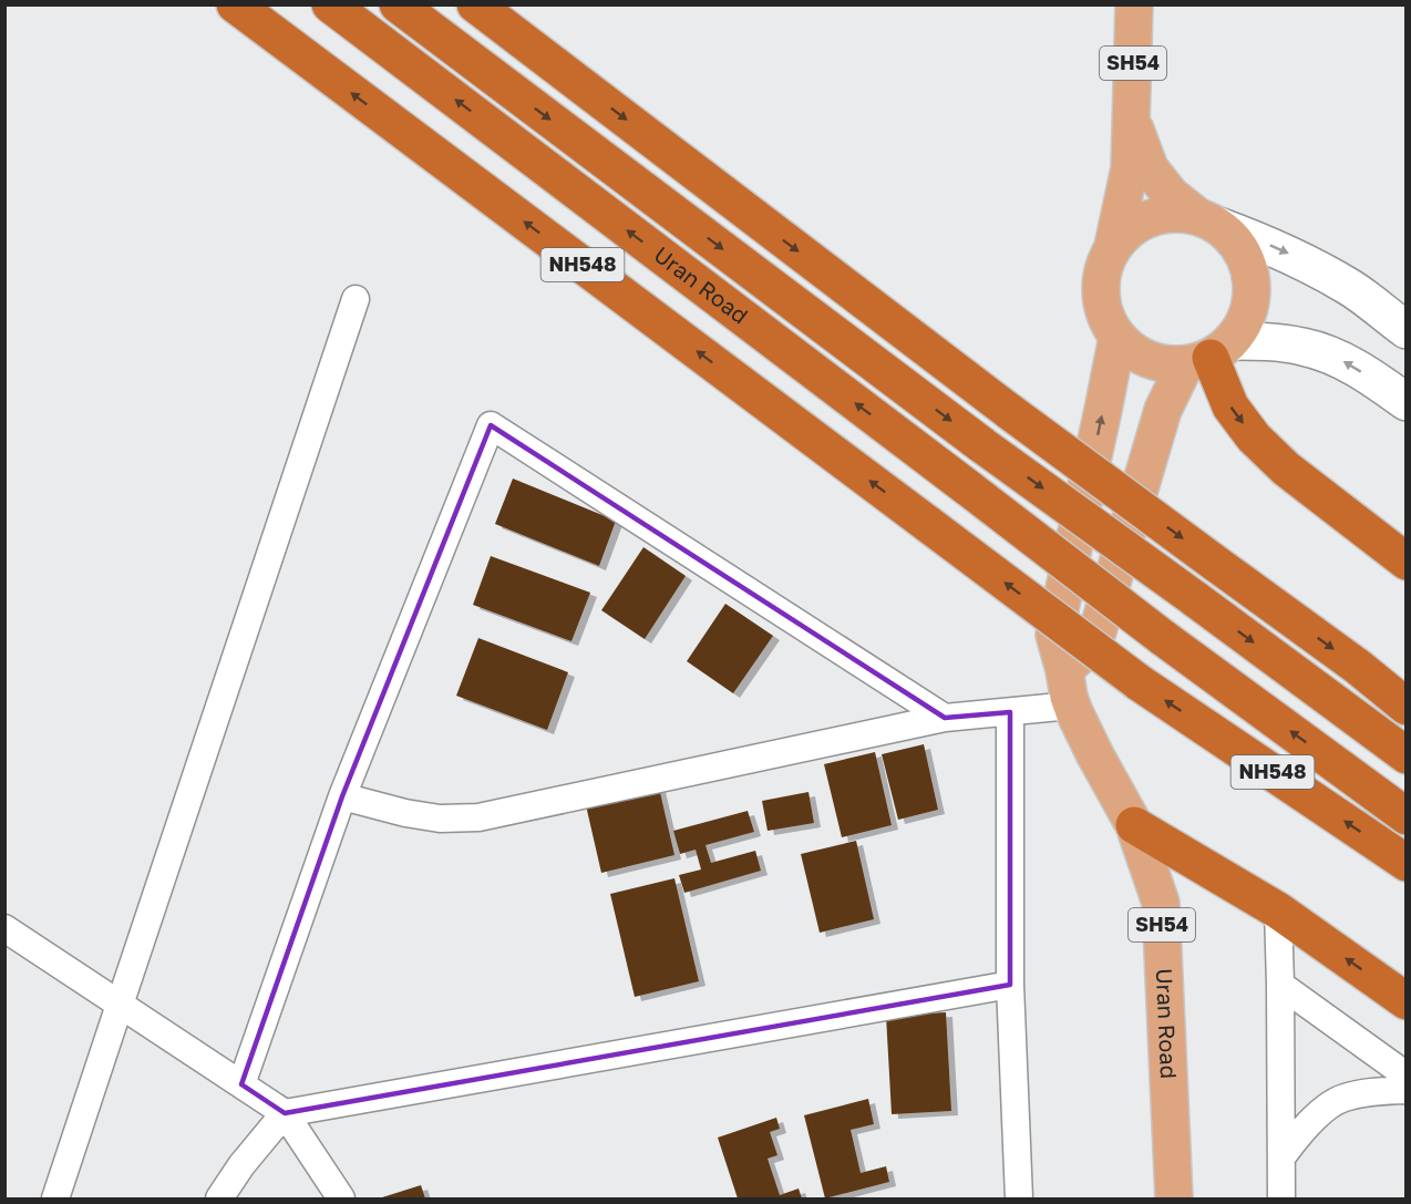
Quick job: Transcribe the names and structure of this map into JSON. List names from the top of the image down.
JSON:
{
  "streets": {
    "highway": ["NH548", "Uran Road"],
    "main road": ["SH54"]
  }
}
